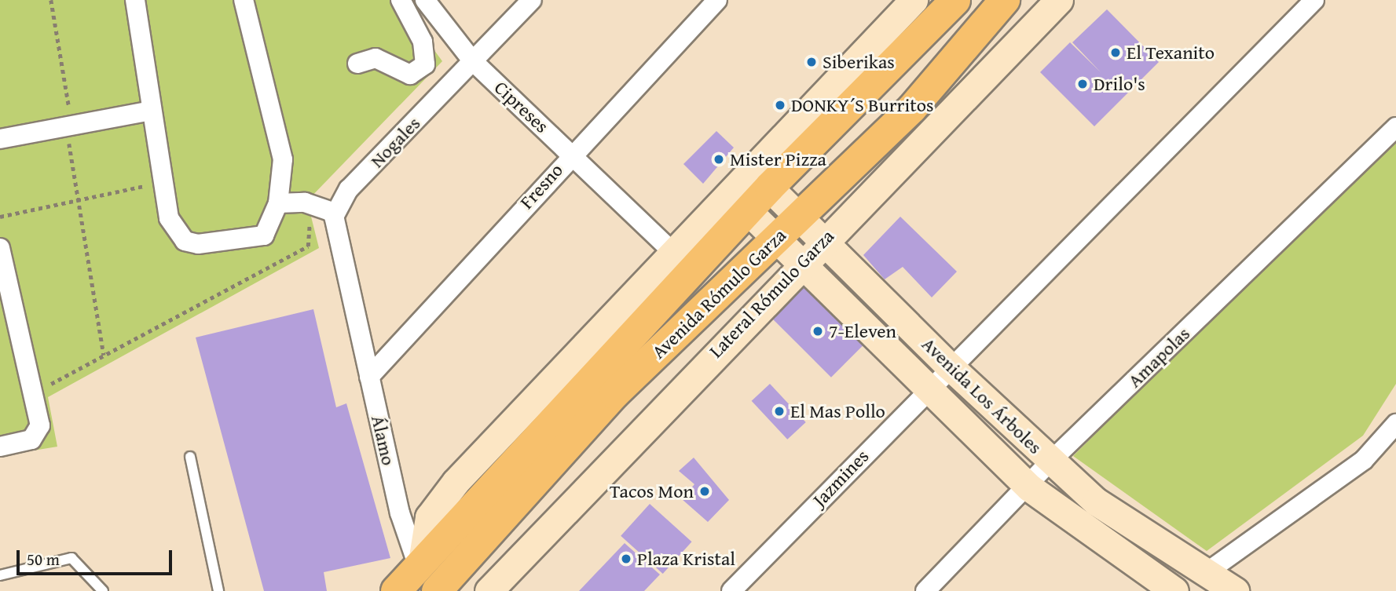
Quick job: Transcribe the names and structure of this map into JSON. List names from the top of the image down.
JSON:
{
  "streets": {
    "main road": ["Avenida Rómulo Garza"],
    "street": [
      "Cipreses",
      "Nogales",
      "Fresno",
      "Lateral Rómulo Garza",
      "Amapolas",
      "Avenida Los Árboles",
      "Álamo",
      "Jazmines"
    ]
  },
  "crossings": [
    ["Cipreses", "Nogales"],
    ["Cipreses", "Fresno"],
    ["Nogales", "Álamo"],
    ["Fresno", "Álamo"],
    ["Avenida Rómulo Garza", "Avenida Los Árboles"],
    ["Avenida Rómulo Garza", "Álamo"],
    ["Lateral Rómulo Garza", "Avenida Los Árboles"],
    ["Amapolas", "Avenida Los Árboles"],
    ["Avenida Los Árboles", "Jazmines"]
  ],
  "places": [
    "El Texanito",
    "Siberikas",
    "Drilo's",
    "DONKY´S Burritos",
    "Mister Pizza",
    "7-Eleven",
    "El Mas Pollo",
    "Tacos Mon",
    "Plaza Kristal"
  ],
  "scale_bar": "50 m"
}
